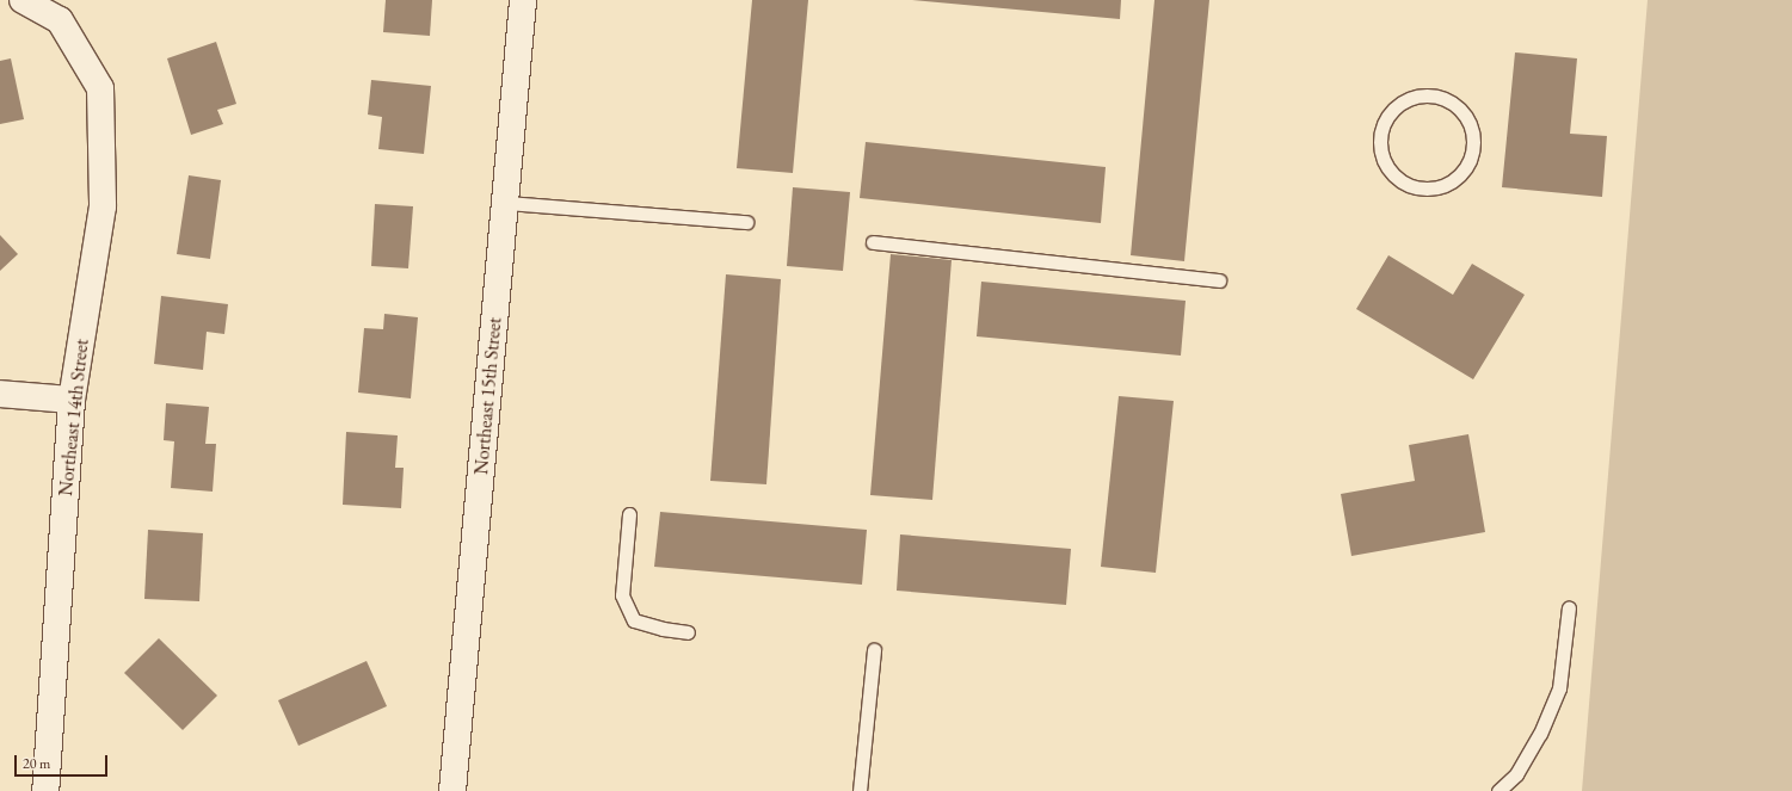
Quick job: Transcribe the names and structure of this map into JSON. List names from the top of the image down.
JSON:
{
  "streets": {
    "street": ["Northeast 15th Street", "Northeast 14th Street"]
  },
  "scale_bar": "20 m"
}
